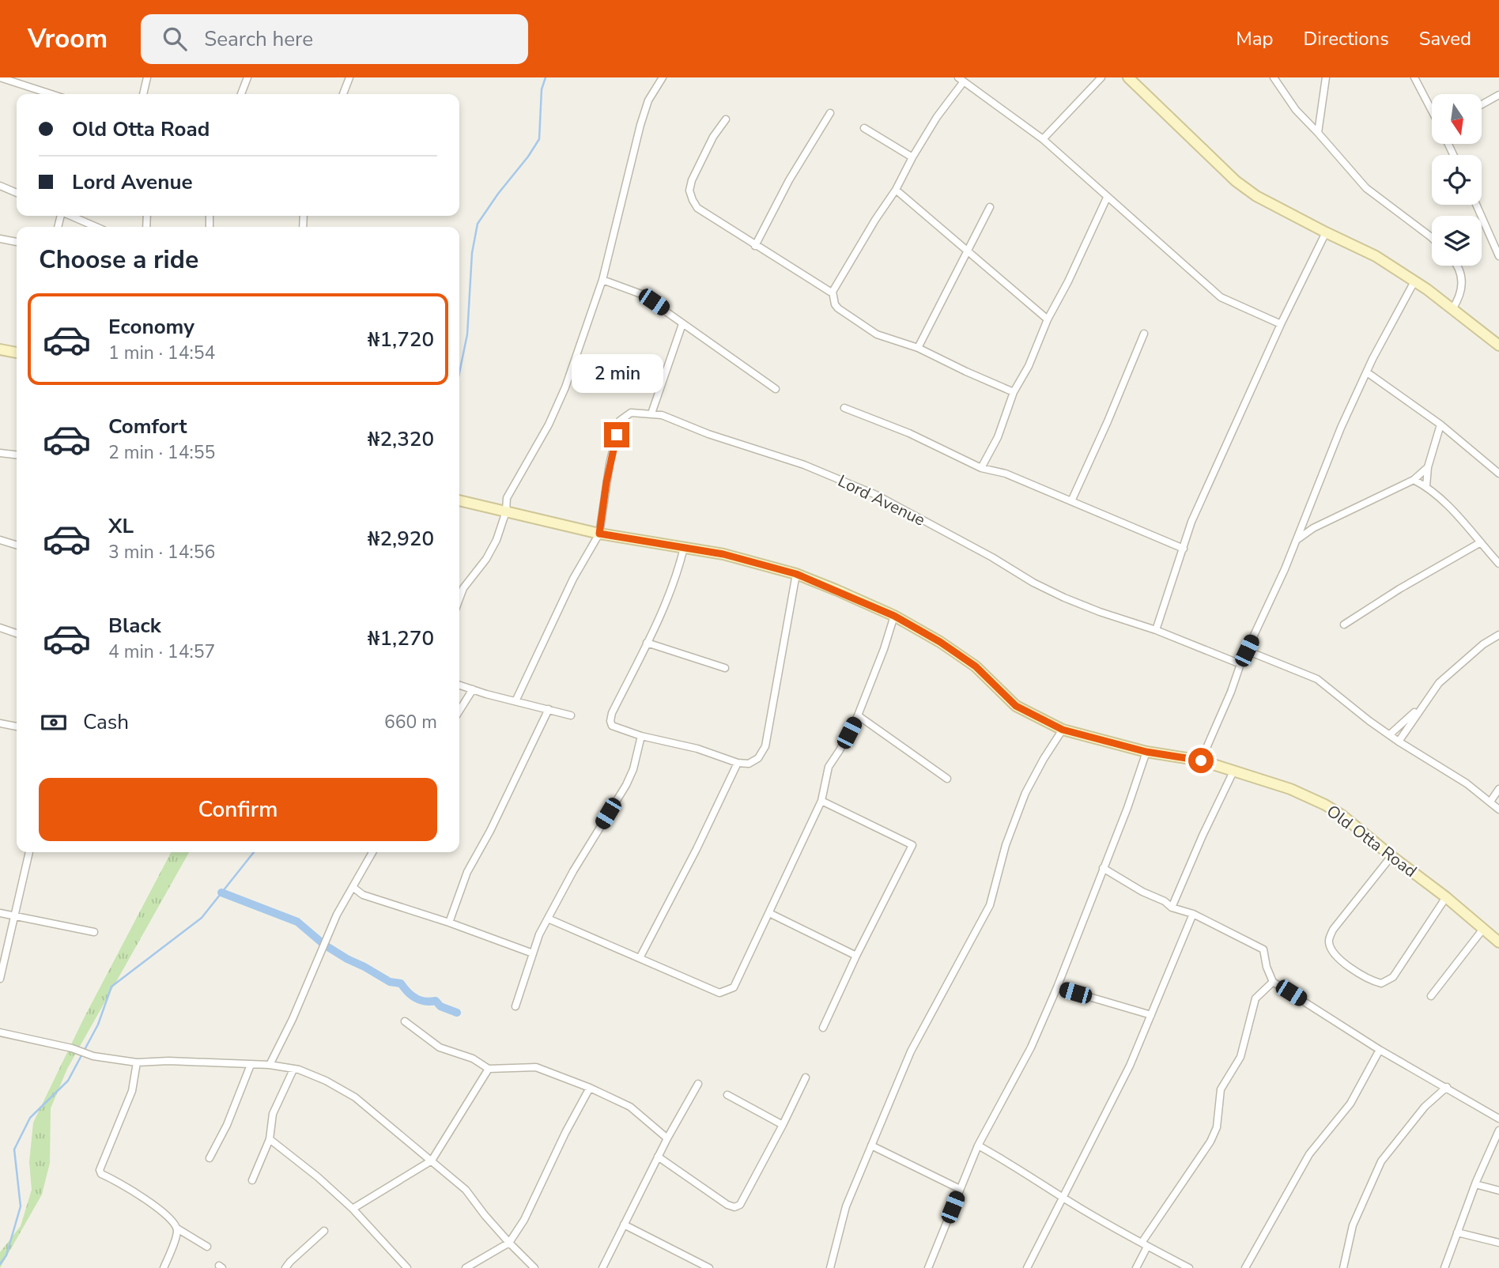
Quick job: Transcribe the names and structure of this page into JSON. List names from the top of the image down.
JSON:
{
  "streets": {
    "street": ["Lord Avenue", "Old Otta Road"]
  },
  "crossings": [
    ["Lord Avenue", "Old Otta Road"]
  ],
  "north": "bottom",
  "page": {
    "header": "Vroom",
    "search": "Search here",
    "nav": ["Map", "Directions", "Saved"],
    "banner": ["Old Otta Road", "Lord Avenue"],
    "heading": "Choose a ride",
    "list": [
      {
        "name": "Economy",
        "note": "1 min · 14:54",
        "value": "₦1,720"
      },
      {
        "name": "Comfort",
        "note": "2 min · 14:55",
        "value": "₦2,320"
      },
      {
        "name": "XL",
        "note": "3 min · 14:56",
        "value": "₦2,920"
      },
      {
        "name": "Black",
        "note": "4 min · 14:57",
        "value": "₦1,270"
      }
    ],
    "bubble": "2 min",
    "pay": ["Cash", "660 m"],
    "buttons": "Confirm"
  }
}
